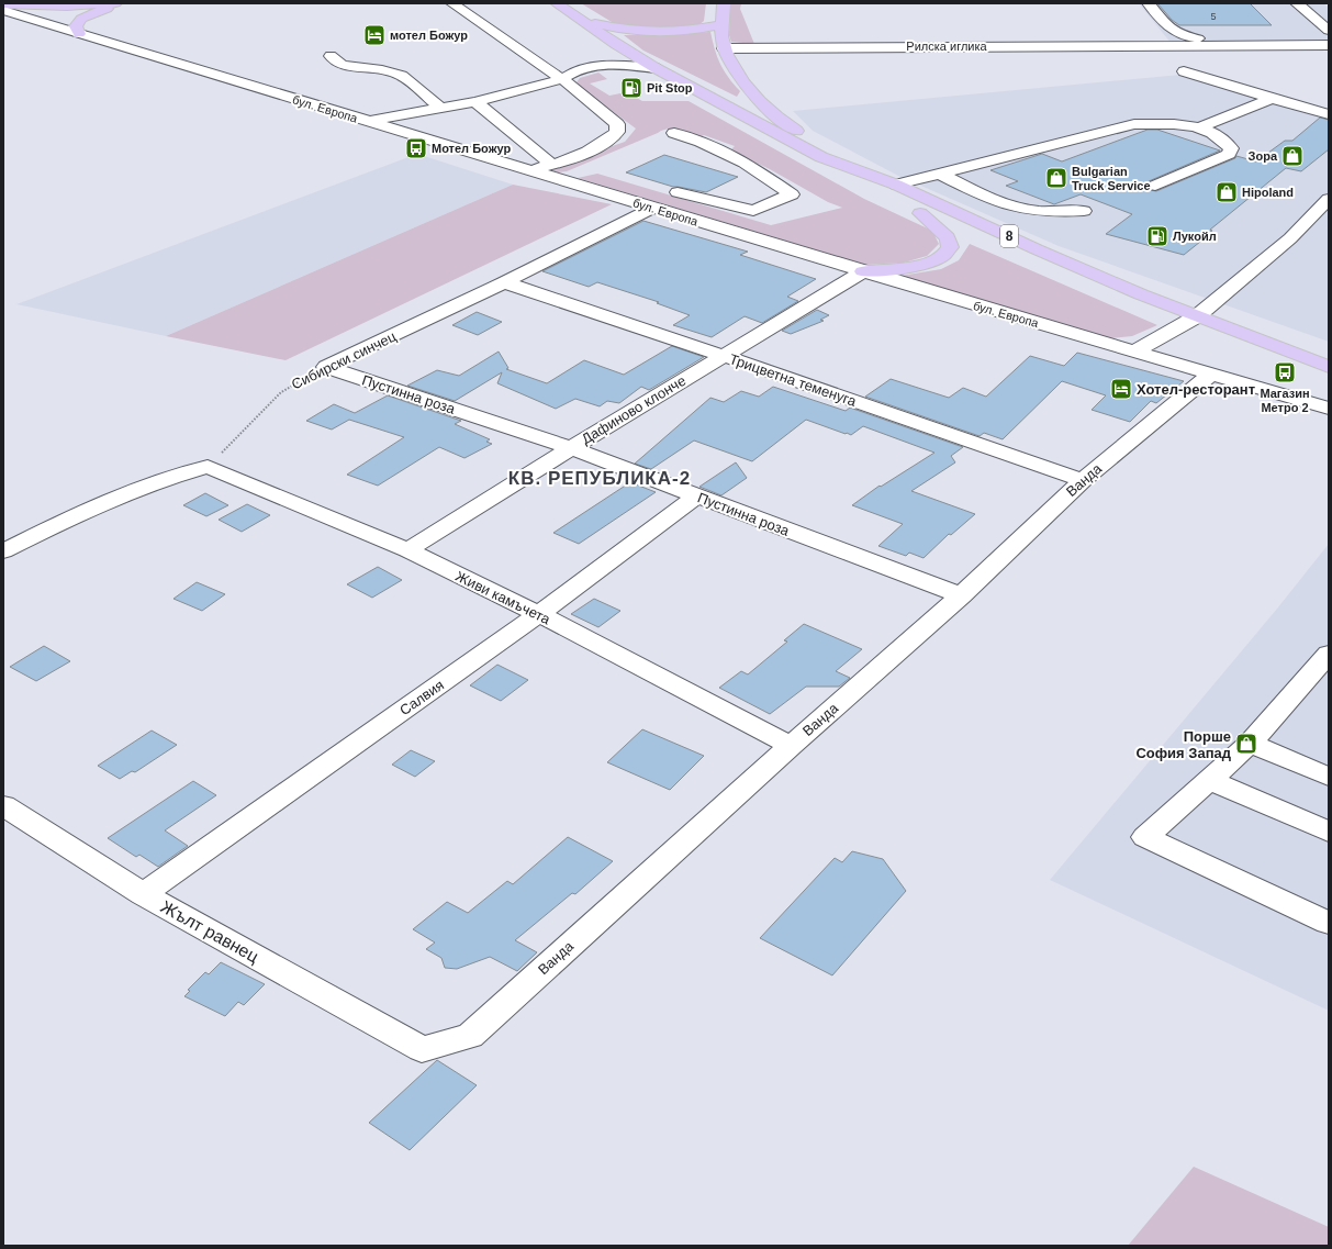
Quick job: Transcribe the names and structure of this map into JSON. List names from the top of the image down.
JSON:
{
  "streets": {
    "main road": ["8"],
    "street": [
      "Рилска иглика",
      "бул. Европа",
      "Сибирски синчец",
      "Трицветна теменуга",
      "Пустинна роза",
      "Дафиново клонче",
      "Ванда",
      "Живи камъчета",
      "Салвия",
      "Жълт равнец"
    ]
  },
  "crossings": [
    ["бул. Европа", "8"],
    ["бул. Европа", "Сибирски синчец"],
    ["бул. Европа", "Дафиново клонче"],
    ["бул. Европа", "Ванда"],
    ["8", "Дафиново клонче"],
    ["Сибирски синчец", "Трицветна теменуга"],
    ["Сибирски синчец", "Пустинна роза"],
    ["Сибирски синчец", "Живи камъчета"],
    ["Трицветна теменуга", "Дафиново клонче"],
    ["Трицветна теменуга", "Ванда"],
    ["Пустинна роза", "Дафиново клонче"],
    ["Пустинна роза", "Ванда"],
    ["Пустинна роза", "Салвия"],
    ["Дафиново клонче", "Живи камъчета"],
    ["Ванда", "Живи камъчета"],
    ["Ванда", "Жълт равнец"],
    ["Живи камъчета", "Салвия"],
    ["Салвия", "Жълт равнец"]
  ],
  "districts": ["КВ. РЕПУБЛИКА-2"],
  "places": {
    "hotel": ["мотел Божур", "Хотел-ресторант"],
    "fuel station": ["Pit Stop", "Лукойл"],
    "bus stop": ["Мотел Божур", "Магазин Метро 2"],
    "shop": [
      "Зора",
      "Bulgarian Truck Service",
      "Hipoland",
      "Порше София Запад"
    ]
  },
  "house_numbers": ["5"]
}
